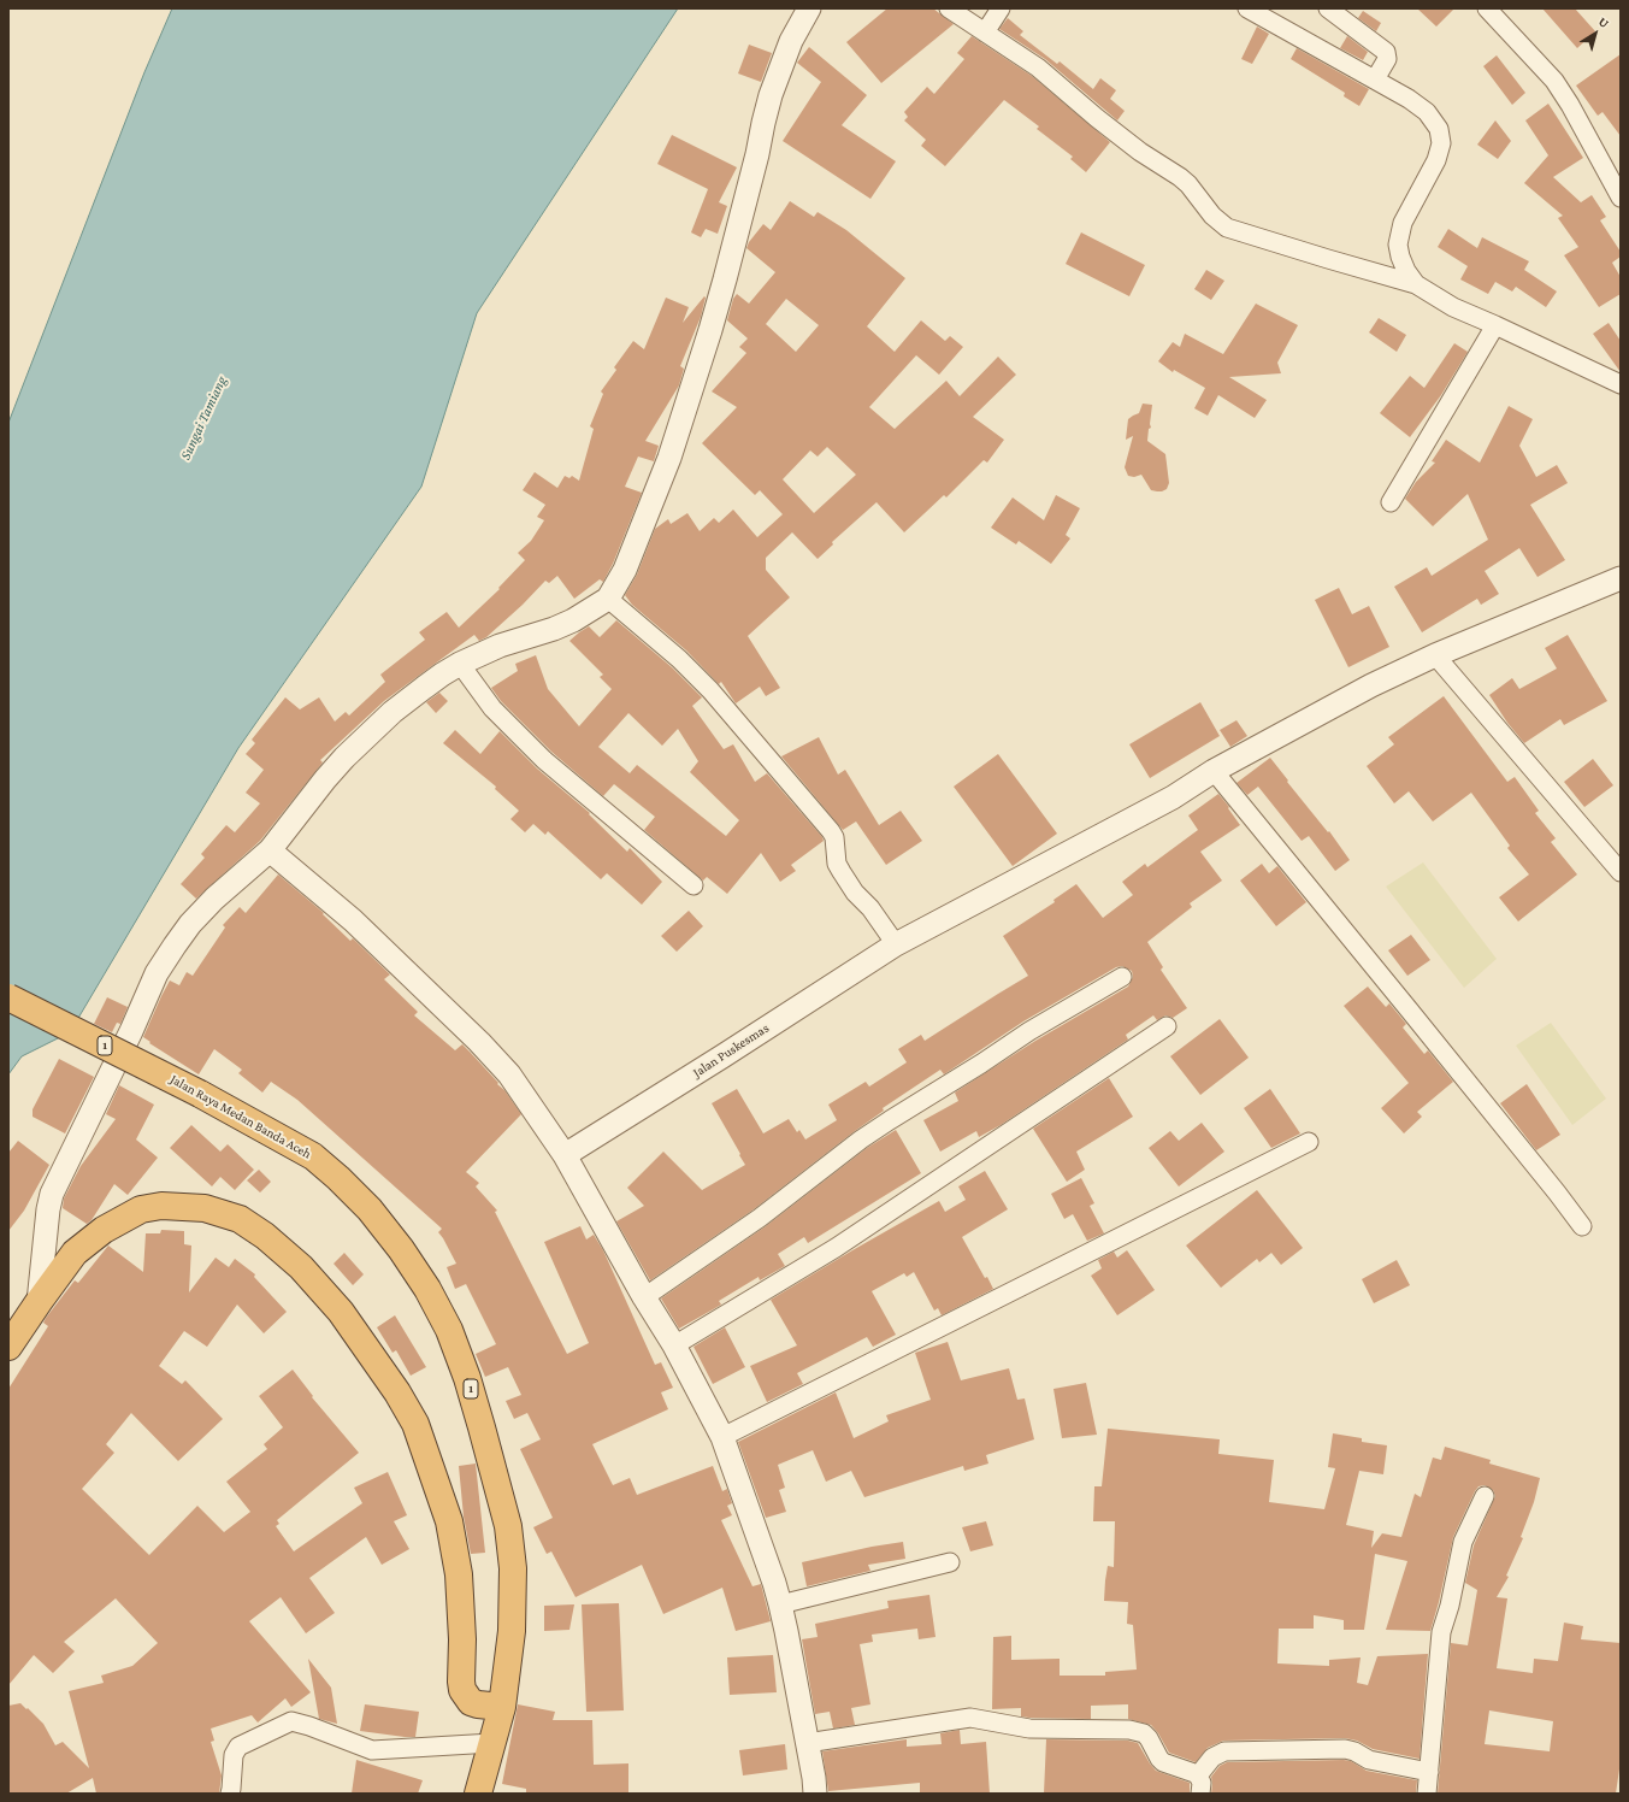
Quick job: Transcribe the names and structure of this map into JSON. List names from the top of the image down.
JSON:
{
  "streets": {
    "highway": ["1", "Jalan Raya Medan Banda Aceh"],
    "street": ["Jalan Puskesmas"]
  },
  "water": ["Sungai Tamiang"],
  "north": "top right"
}
